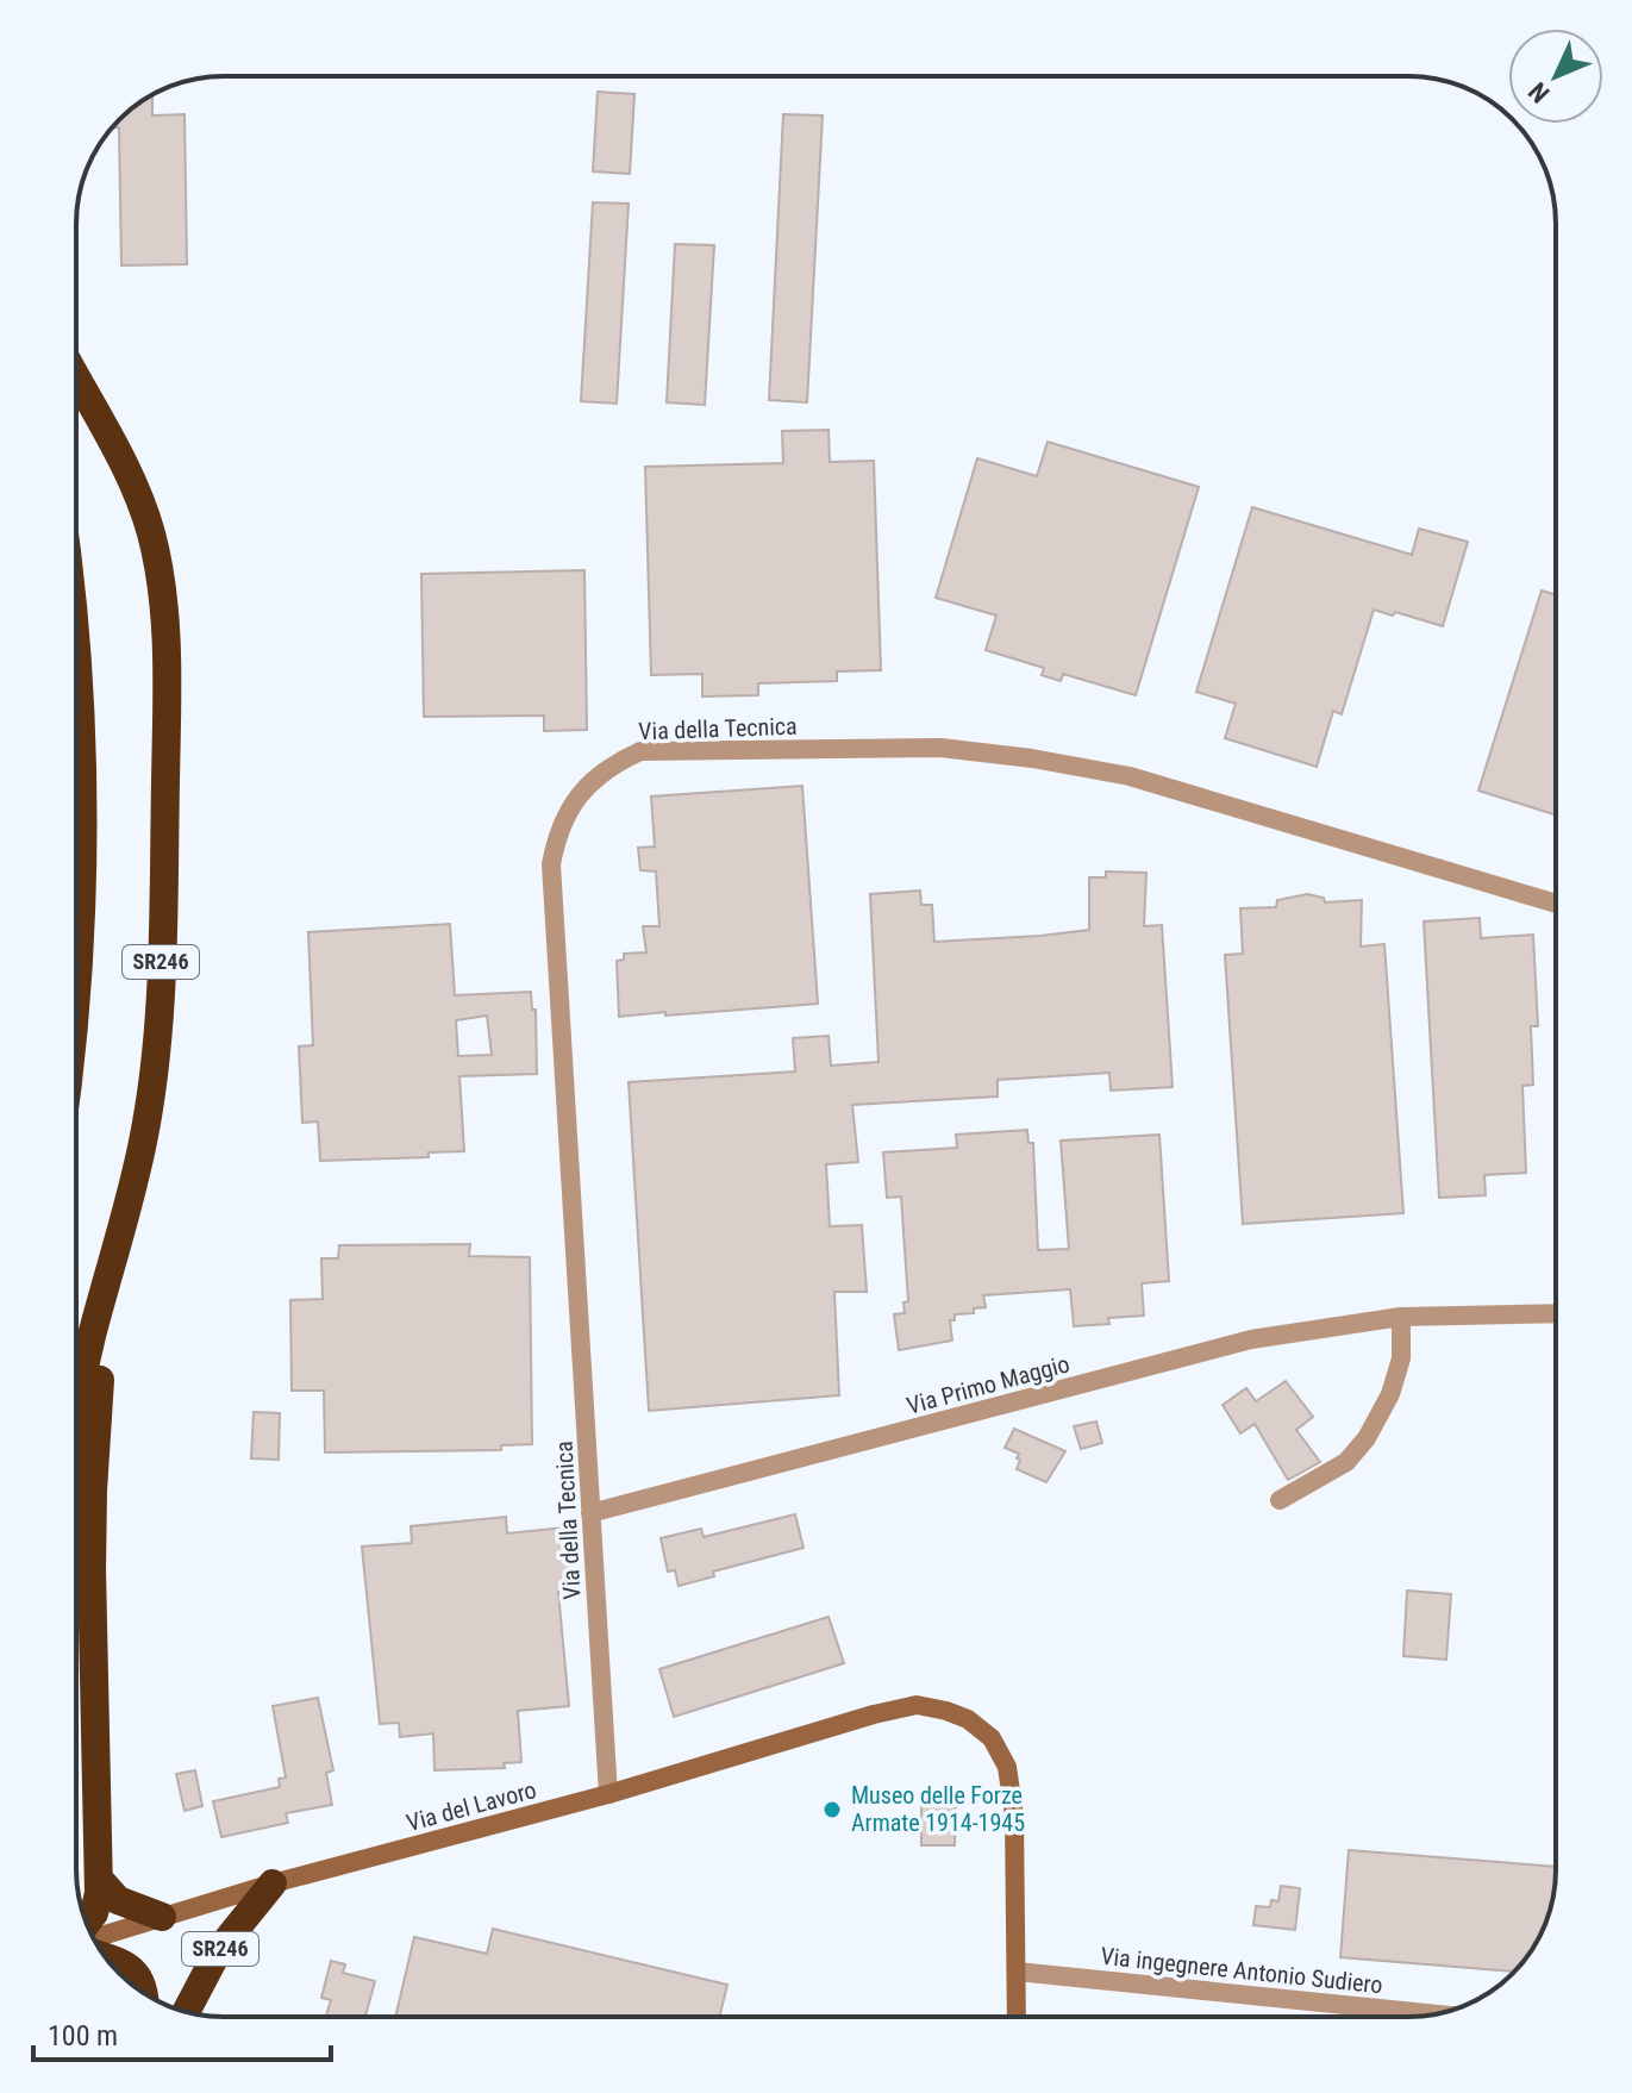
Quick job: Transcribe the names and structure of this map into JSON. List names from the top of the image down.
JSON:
{
  "streets": {
    "highway": ["SR246"],
    "street": [
      "Via della Tecnica",
      "Via Primo Maggio",
      "Via del Lavoro",
      "Via ingegnere Antonio Sudiero"
    ]
  },
  "crossings": [
    ["Via della Tecnica", "Via Primo Maggio"],
    ["Via della Tecnica", "Via del Lavoro"],
    ["SR246", "Via del Lavoro"],
    ["Via del Lavoro", "Via ingegnere Antonio Sudiero"]
  ],
  "places": ["Museo delle Forze Armate 1914-1945"],
  "scale_bar": "100 m",
  "north": "bottom left"
}
